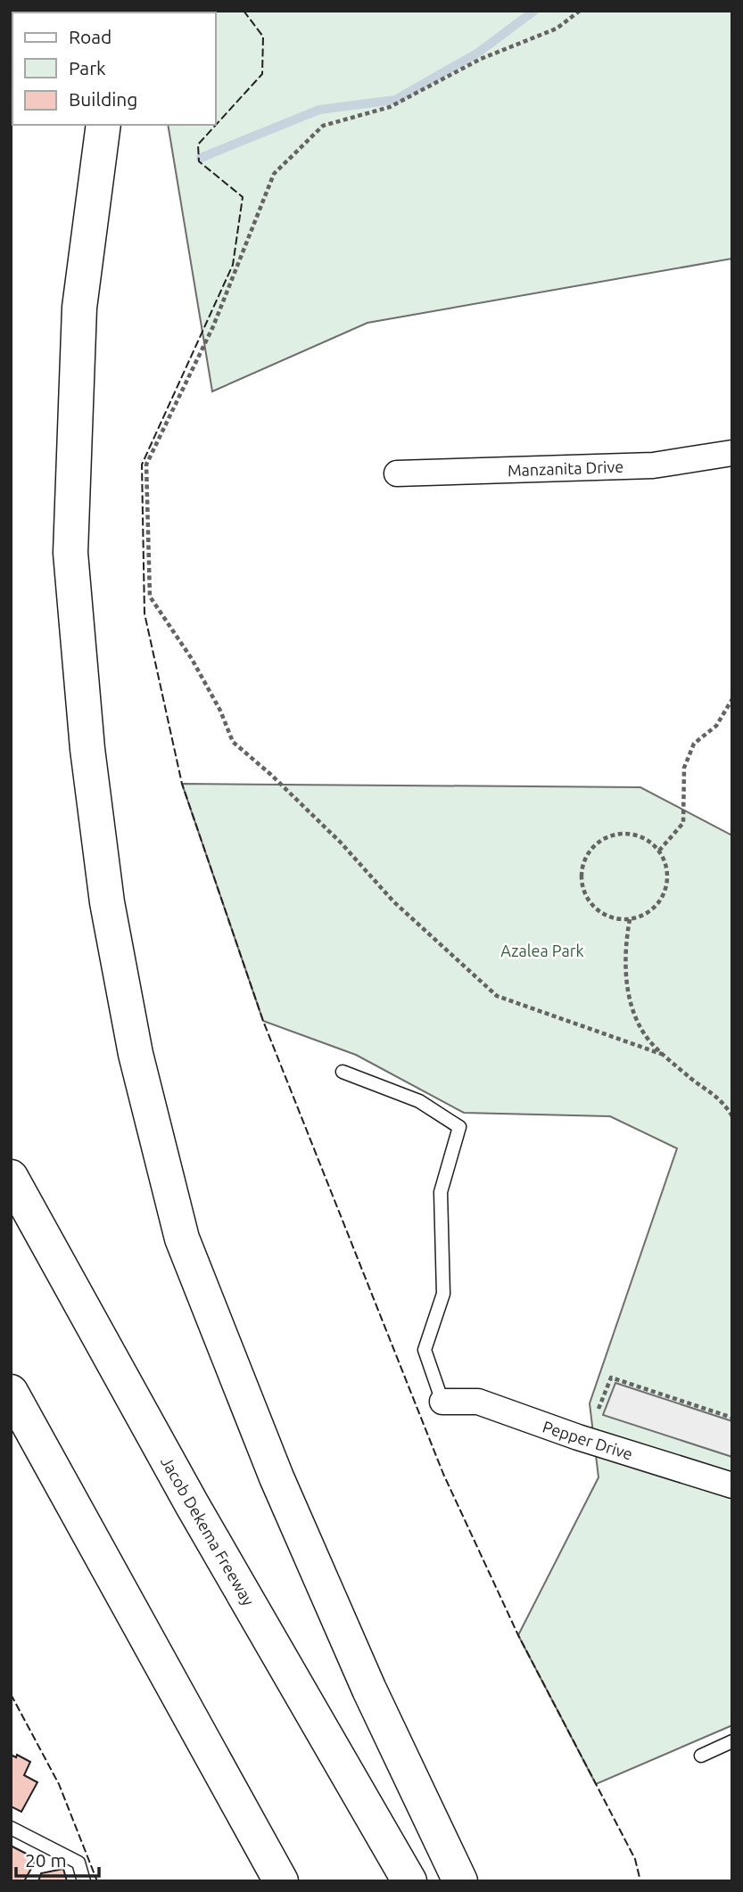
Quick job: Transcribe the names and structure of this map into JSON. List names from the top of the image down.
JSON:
{
  "streets": {
    "highway": ["Jacob Dekema Freeway"],
    "street": ["Manzanita Drive", "Pepper Drive"]
  },
  "parks": ["Azalea Park"],
  "legend": ["Road", "Park", "Building"],
  "scale_bar": "20 m"
}
